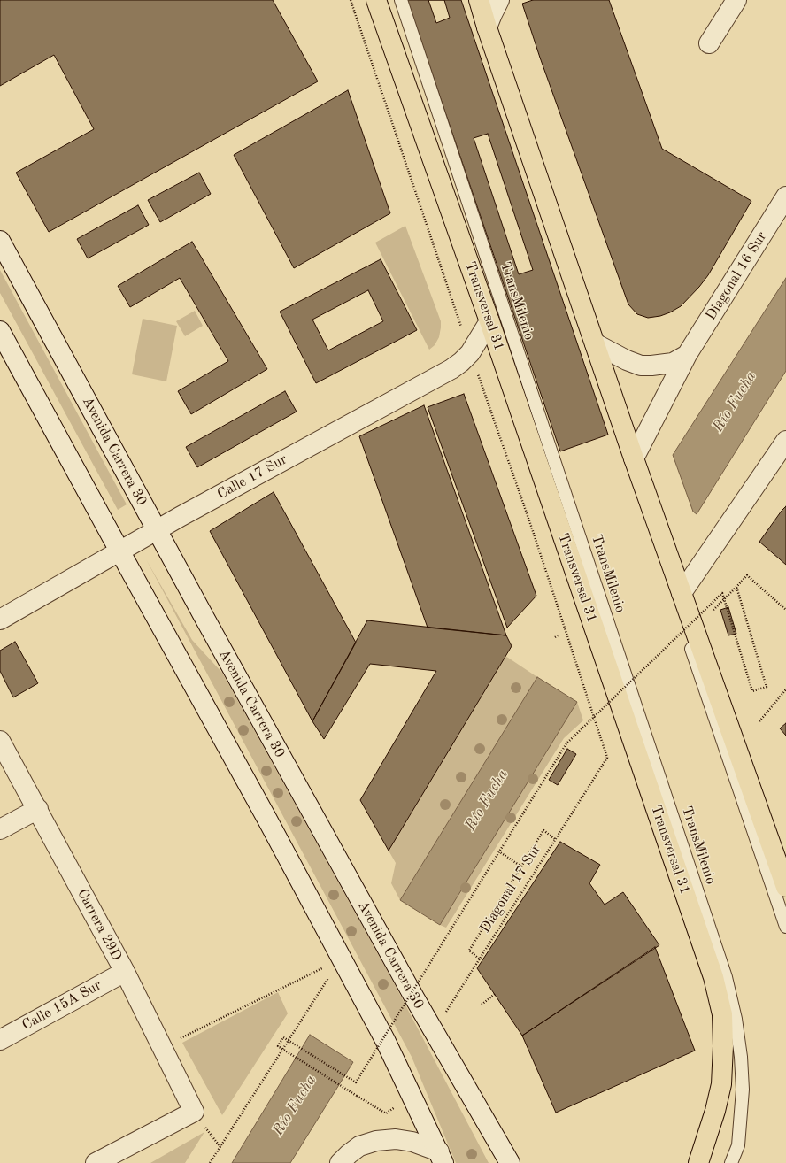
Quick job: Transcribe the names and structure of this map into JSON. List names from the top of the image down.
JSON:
{
  "streets": {
    "highway": ["Transversal 31"],
    "street": [
      "Diagonal 16 Sur",
      "Avenida Carrera 30",
      "Calle 17 Sur",
      "Carrera 29D",
      "Calle 15A Sur"
    ],
    "lane": ["TransMilenio"],
    "path": ["Diagonal 17 Sur"]
  },
  "crossings": [
    ["Transversal 31", "Calle 17 Sur"],
    ["Avenida Carrera 30", "Calle 17 Sur"],
    ["Avenida Carrera 30", "Diagonal 17 Sur"],
    ["Calle 17 Sur", "Diagonal 17 Sur"],
    ["Carrera 29D", "Calle 15A Sur"]
  ],
  "water": ["Río Fucha"]
}
